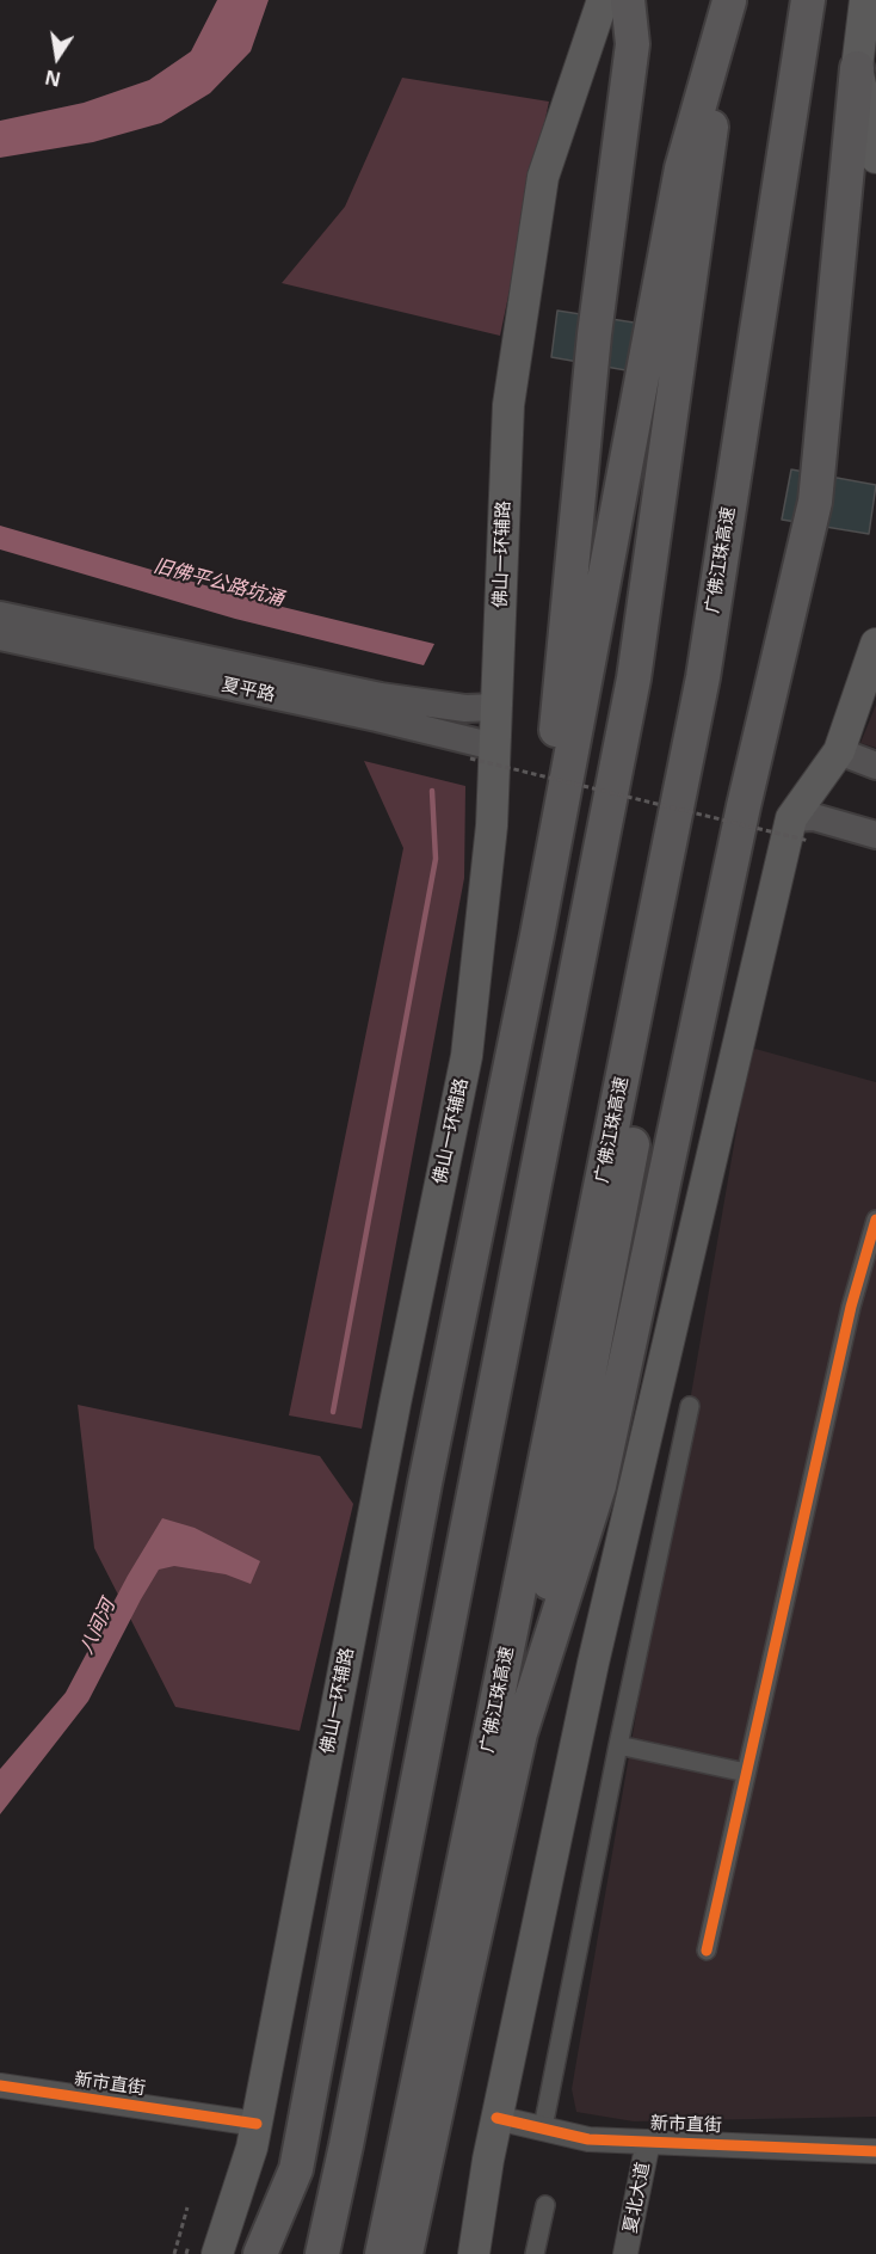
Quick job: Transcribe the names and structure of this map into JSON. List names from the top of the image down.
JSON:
{
  "streets": {
    "highway": ["广佛江珠高速"],
    "main road": ["佛山一环辅路", "夏平路"],
    "street": ["新市直街", "夏北大道"]
  },
  "crossings": [
    ["佛山一环辅路", "夏平路"],
    ["佛山一环辅路", "新市直街"],
    ["新市直街", "夏北大道"]
  ],
  "water": ["旧佛平公路坑涌", "八间河"],
  "north": "bottom"
}
